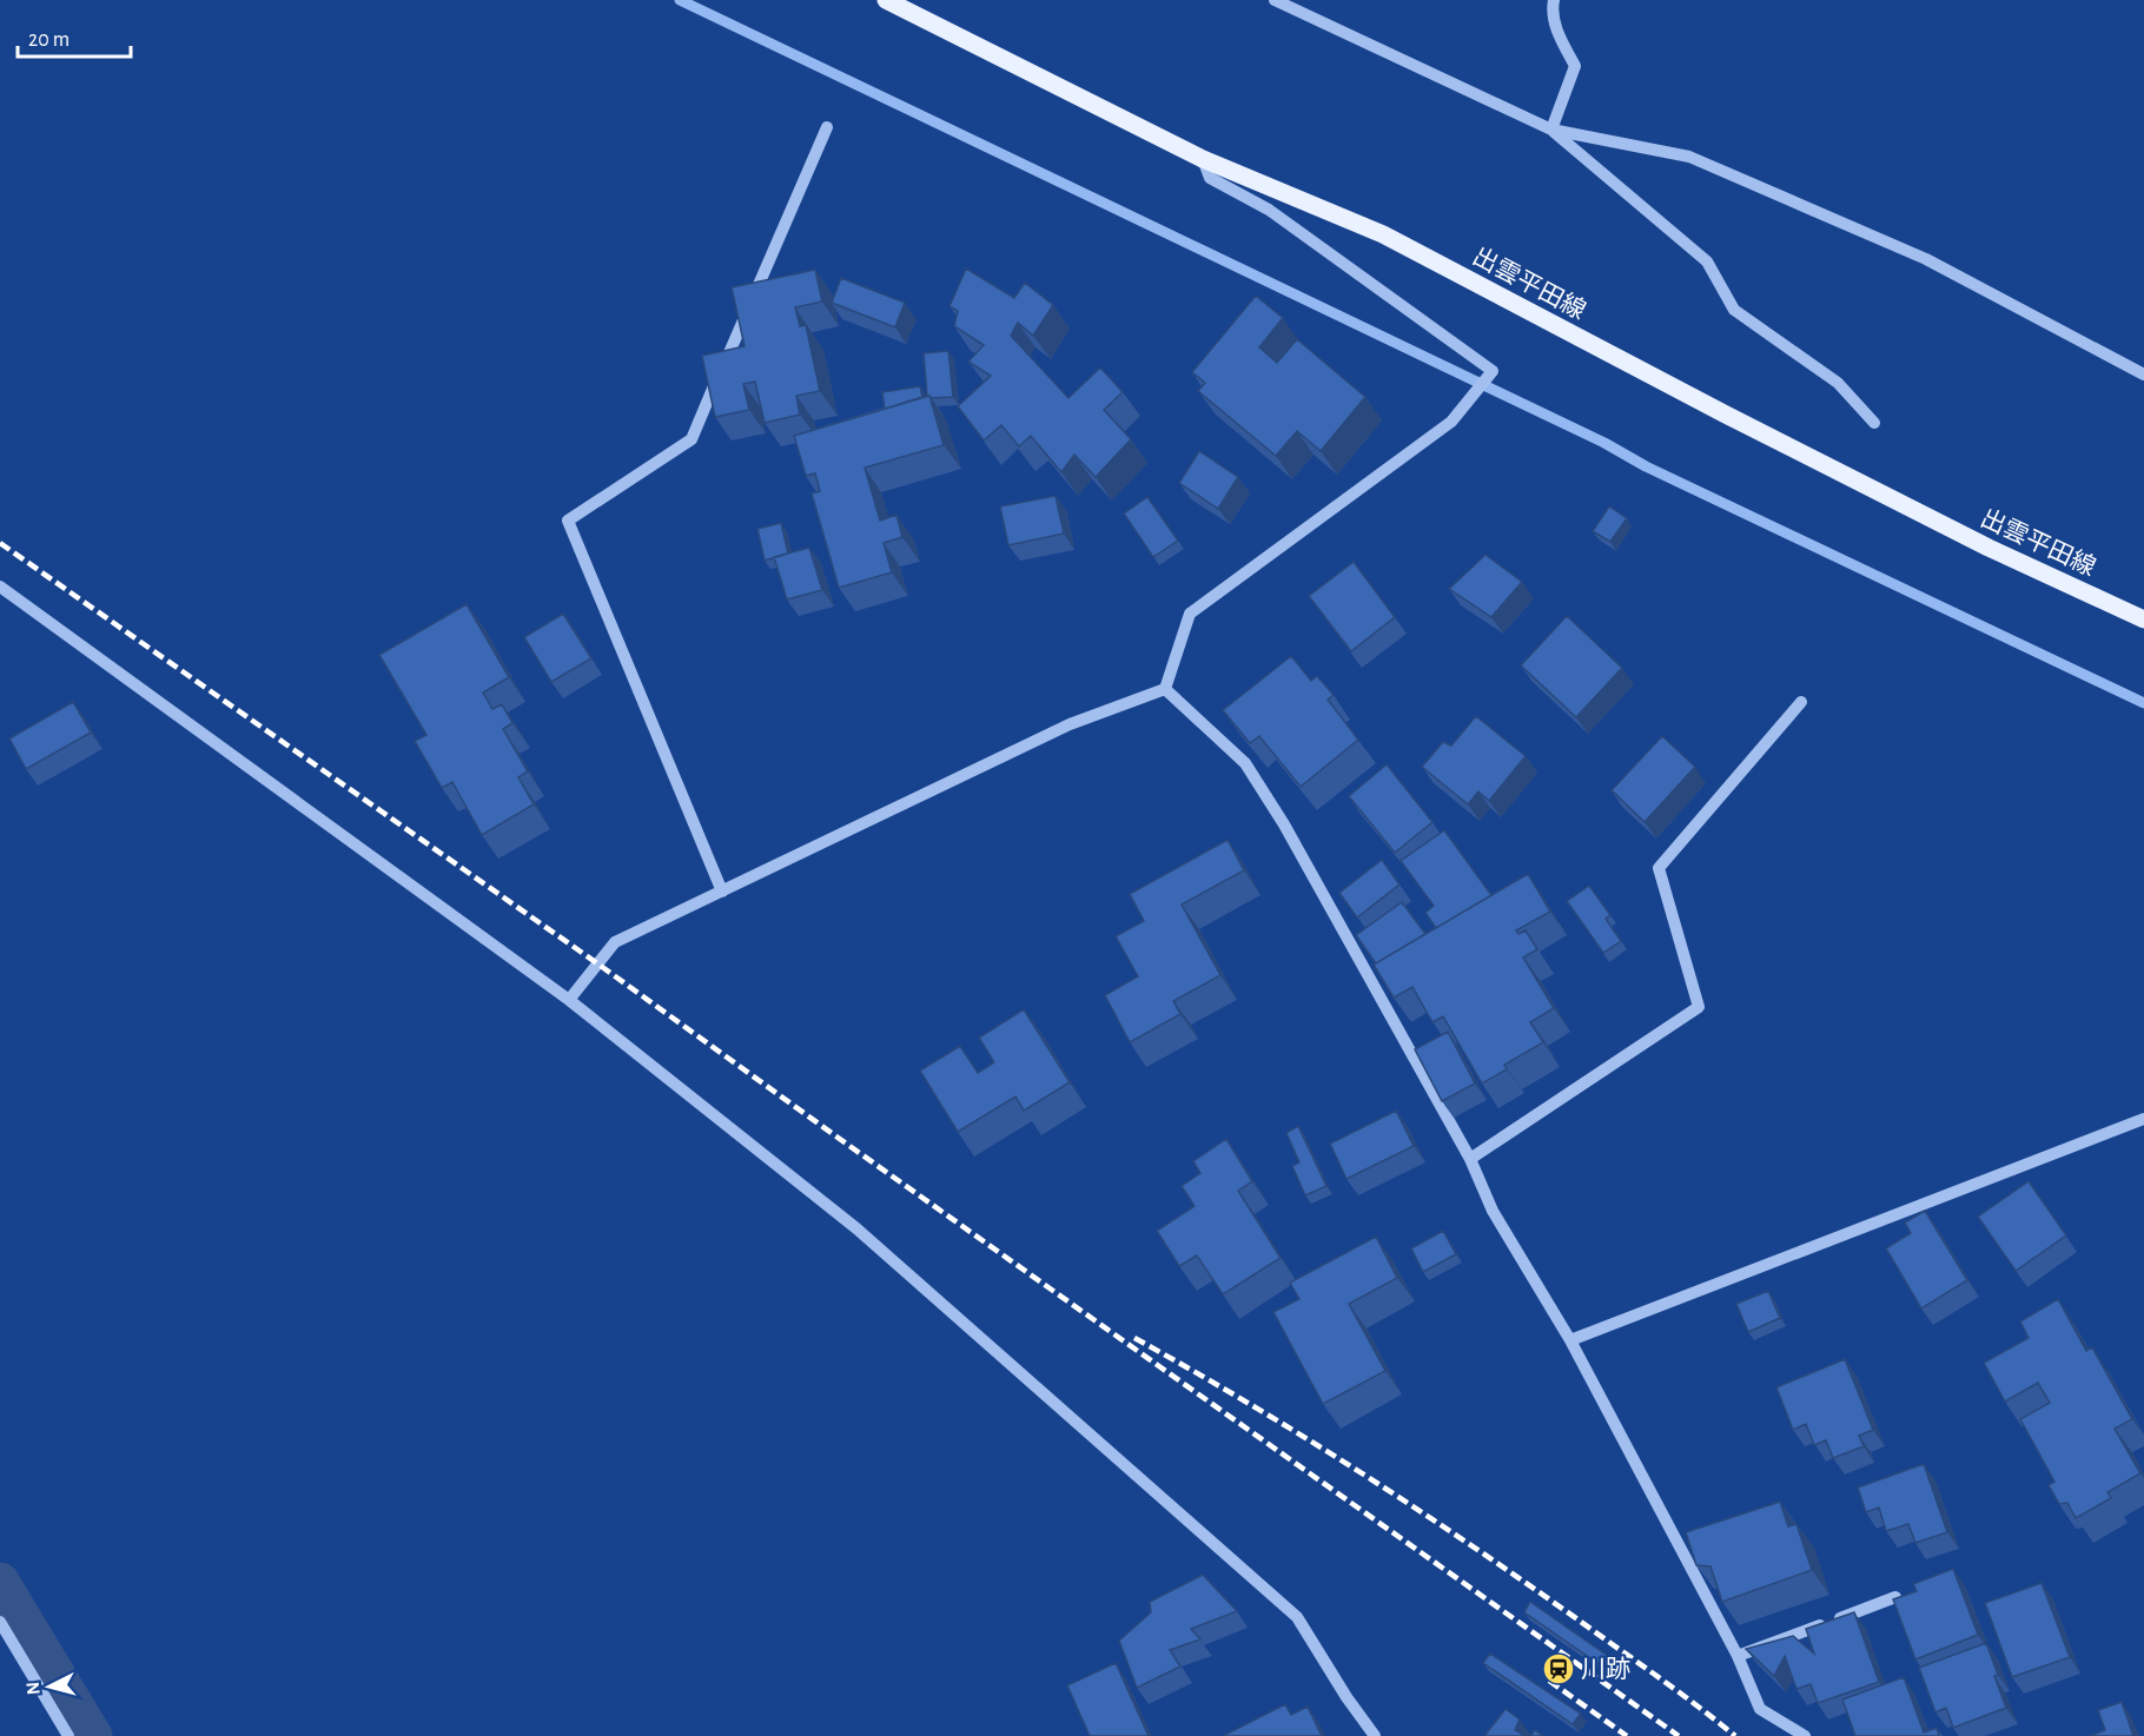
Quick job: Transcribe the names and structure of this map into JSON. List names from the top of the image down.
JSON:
{
  "streets": {
    "main road": ["出雲平田線"]
  },
  "places": {
    "station": ["川跡"]
  },
  "scale_bar": "20 m",
  "north": "left"
}
